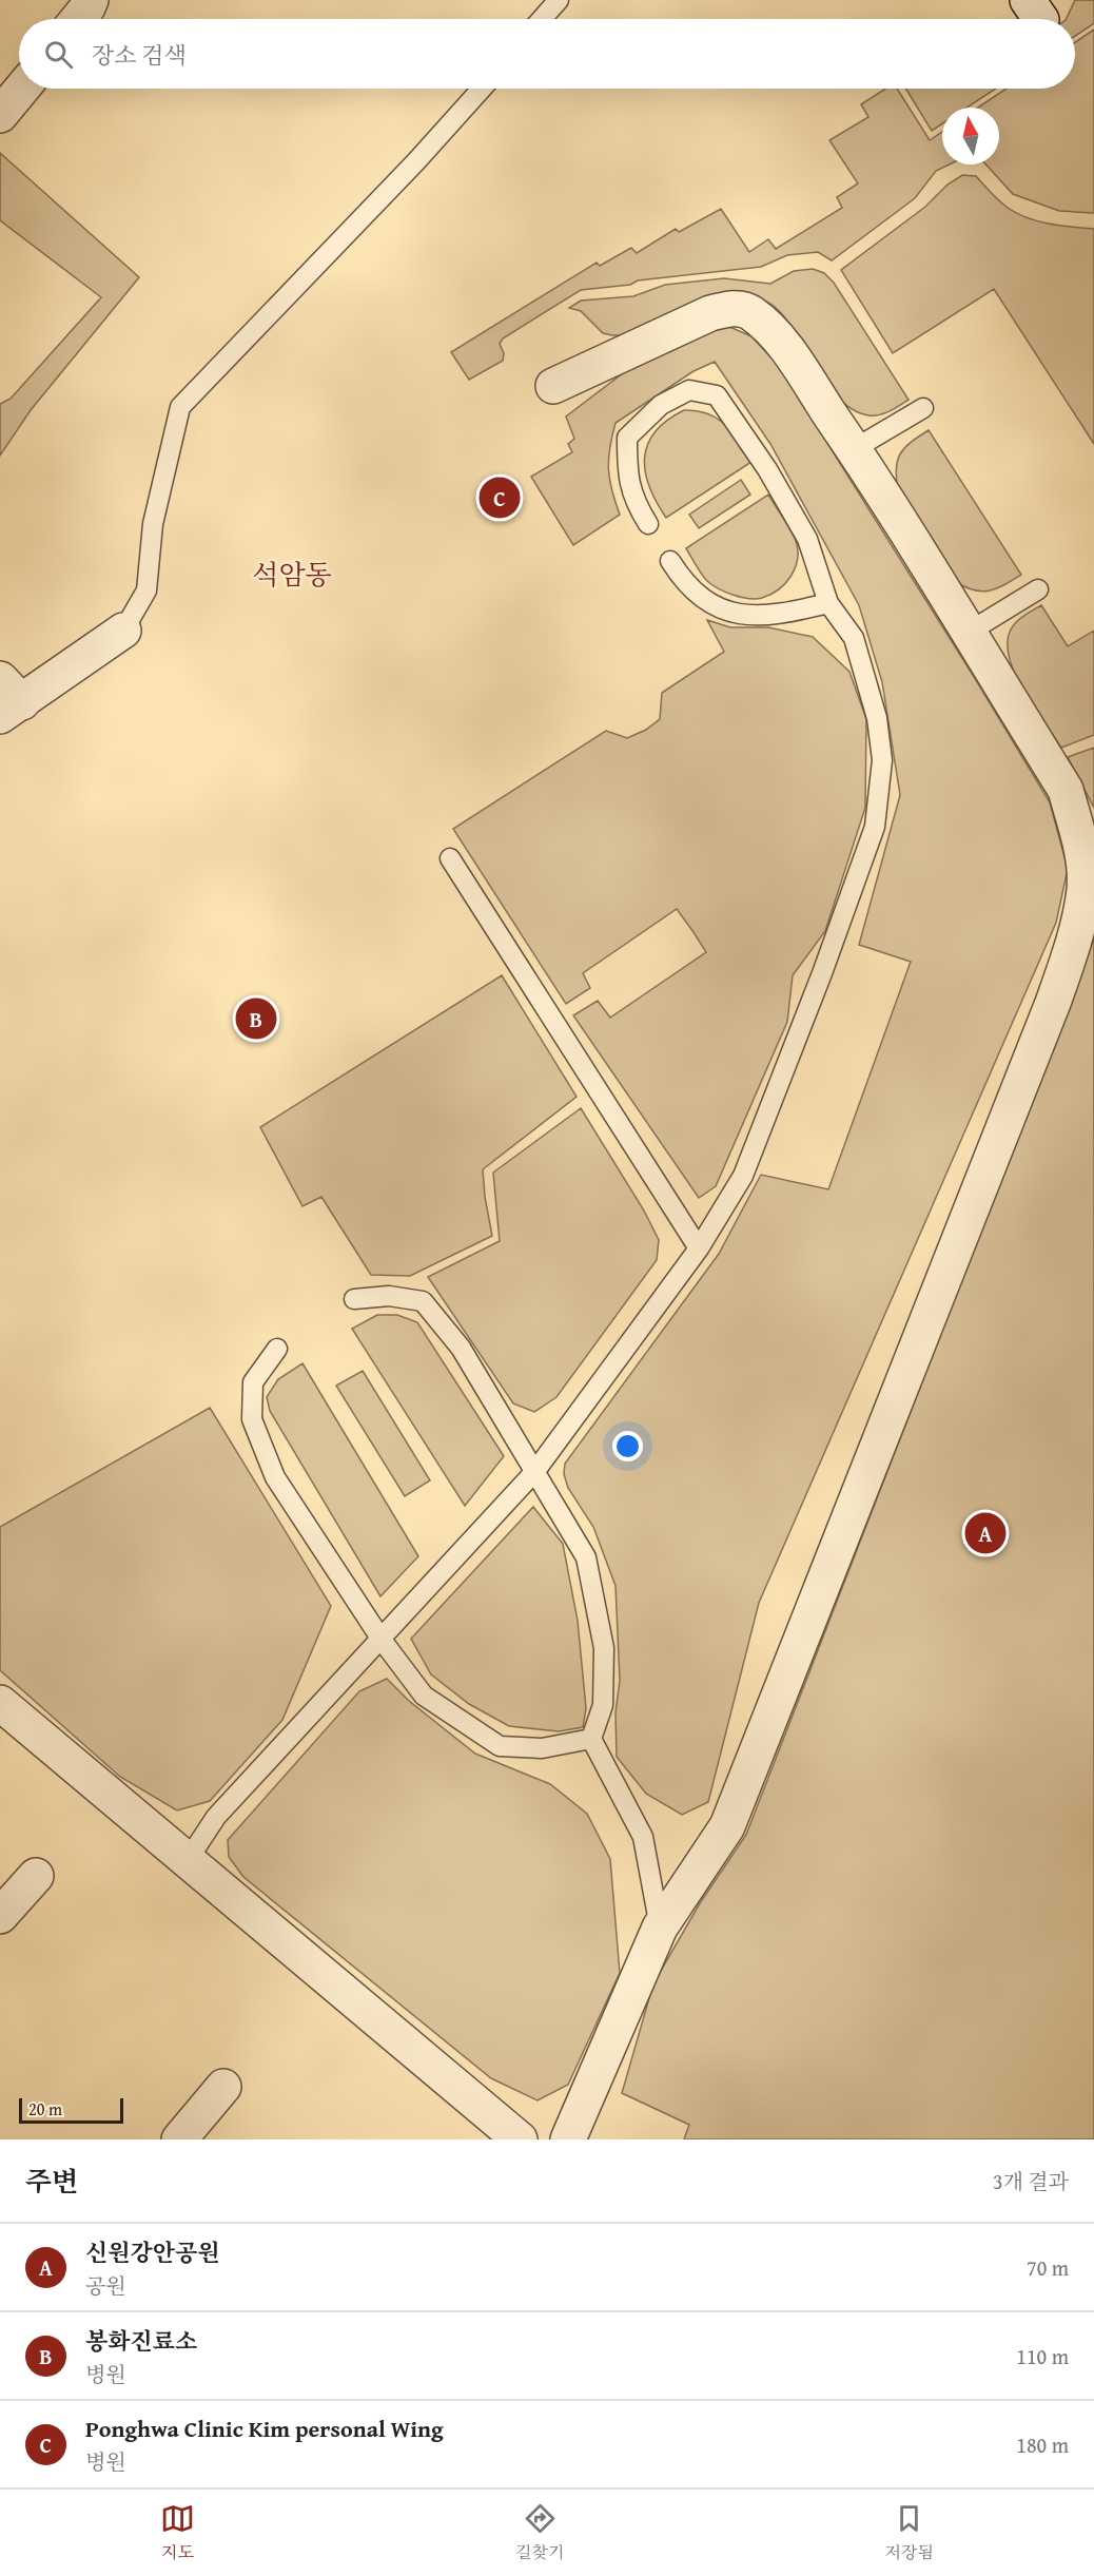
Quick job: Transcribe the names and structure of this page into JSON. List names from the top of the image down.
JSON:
{
  "districts": ["석암동"],
  "scale_bar": "20 m",
  "north": "top",
  "page": {
    "search": "장소 검색",
    "pins": ["C", "B", "A"],
    "scale": "20 m",
    "heading": ["주변", "3개 결과"],
    "list": [
      {
        "mark": "A",
        "name": "신원강안공원",
        "note": "공원",
        "value": "70 m"
      },
      {
        "mark": "B",
        "name": "봉화진료소",
        "note": "병원",
        "value": "110 m"
      },
      {
        "mark": "C",
        "name": "Ponghwa Clinic Kim personal Wing",
        "note": "병원",
        "value": "180 m"
      }
    ],
    "nav": ["지도", "길찾기", "저장됨"]
  }
}
